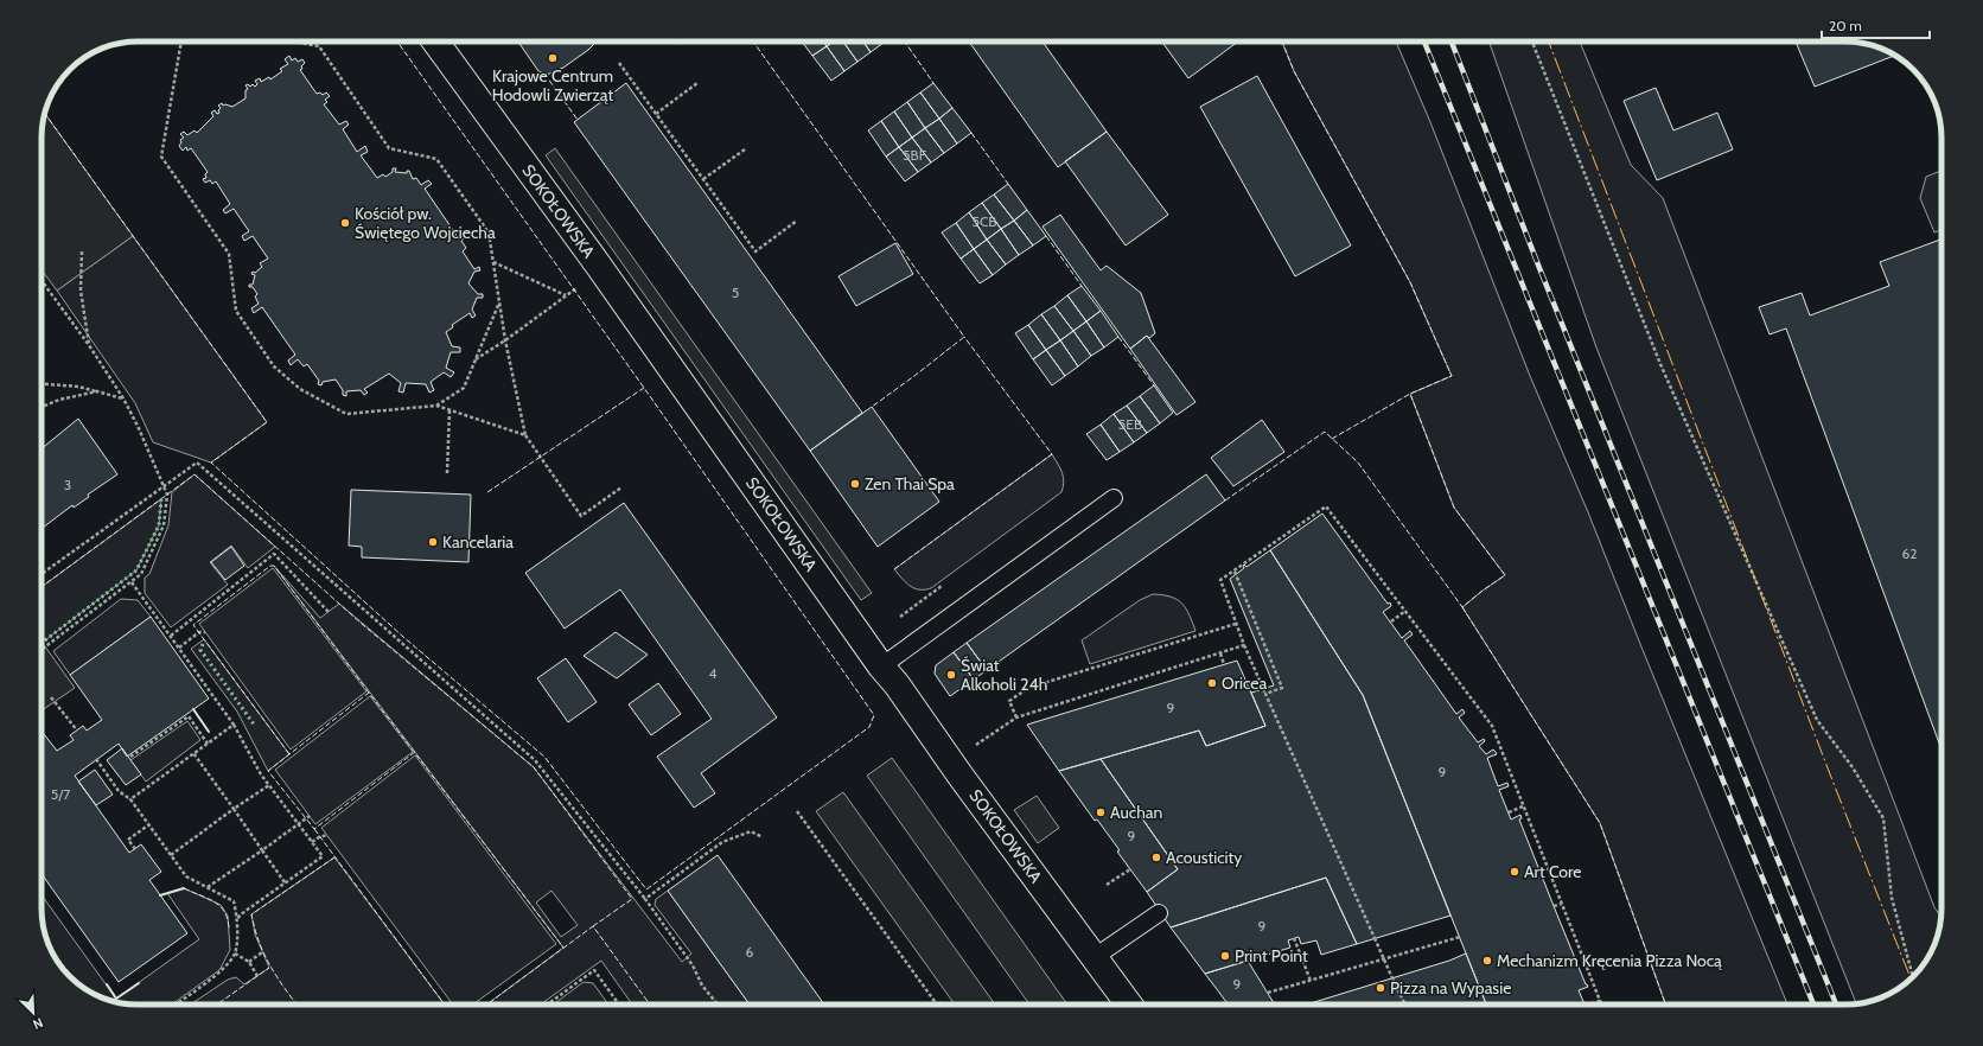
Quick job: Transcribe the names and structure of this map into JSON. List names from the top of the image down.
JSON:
{
  "streets": {
    "street": ["SOKOŁOWSKA"]
  },
  "places": [
    "Krajowe Centrum Hodowli Zwierząt",
    "Kościół pw. Świętego Wojciecha",
    "Zen Thai Spa",
    "Kancelaria",
    "Świat Alkoholi 24h",
    "Oricea",
    "Auchan",
    "Acousticity",
    "Art Core",
    "Print Point",
    "Mechanizm Kręcenia Pizza Nocą",
    "Pizza na Wypasie"
  ],
  "house_numbers": [
    "5BF",
    "5CB",
    "5",
    "5EB",
    "3",
    "62",
    "4",
    "9",
    "9",
    "5/7",
    "9",
    "9",
    "6",
    "9"
  ],
  "scale_bar": "20 m",
  "north": "bottom right"
}
